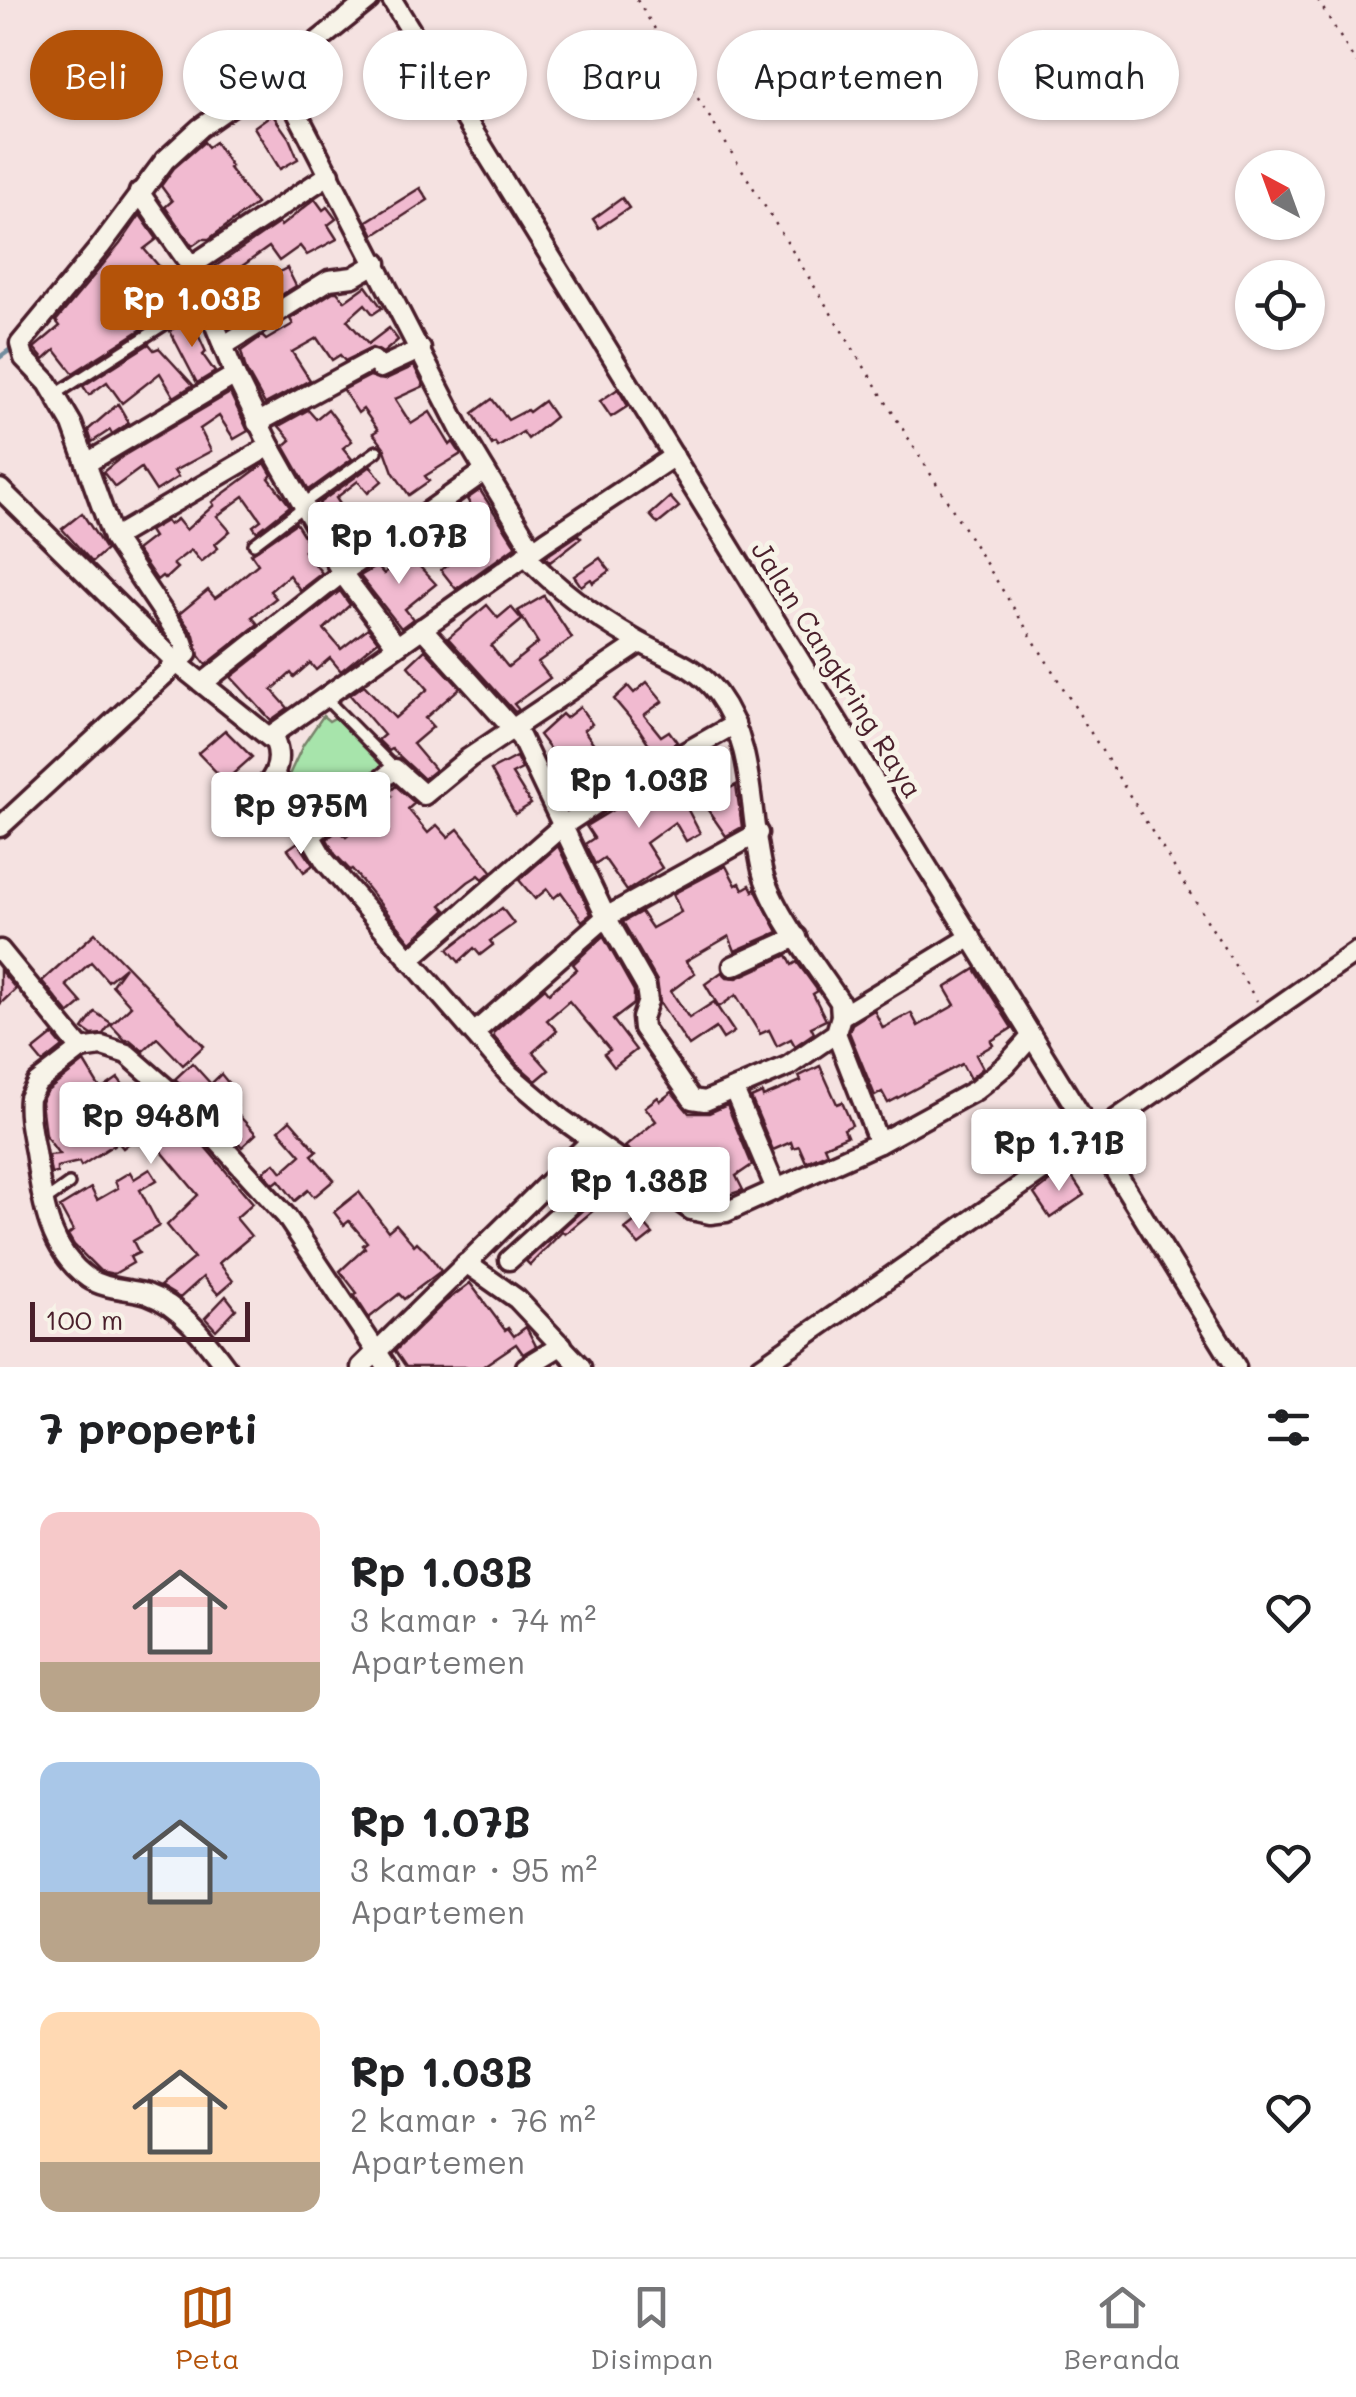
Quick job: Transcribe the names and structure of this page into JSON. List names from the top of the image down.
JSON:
{
  "streets": {
    "street": ["Jalan Cangkring Raya"]
  },
  "scale_bar": "100 m",
  "north": "top left",
  "page": {
    "chip": [
      "Beli",
      "Sewa",
      "Filter",
      "Baru",
      "Apartemen",
      "Rumah"
    ],
    "price": [
      "Rp 1.03B",
      "Rp 1.07B",
      "Rp 1.03B",
      "Rp 975M",
      "Rp 948M",
      "Rp 1.71B",
      "Rp 1.38B"
    ],
    "scale": "100 m",
    "heading": "7 properti",
    "list": [
      {
        "name": "Rp 1.03B",
        "note": "3 kamar · 74 m² · Apartemen"
      },
      {
        "name": "Rp 1.07B",
        "note": "3 kamar · 95 m² · Apartemen"
      },
      {
        "name": "Rp 1.03B",
        "note": "2 kamar · 76 m² · Apartemen"
      }
    ],
    "tabs": ["Peta", "Disimpan", "Beranda"]
  }
}
